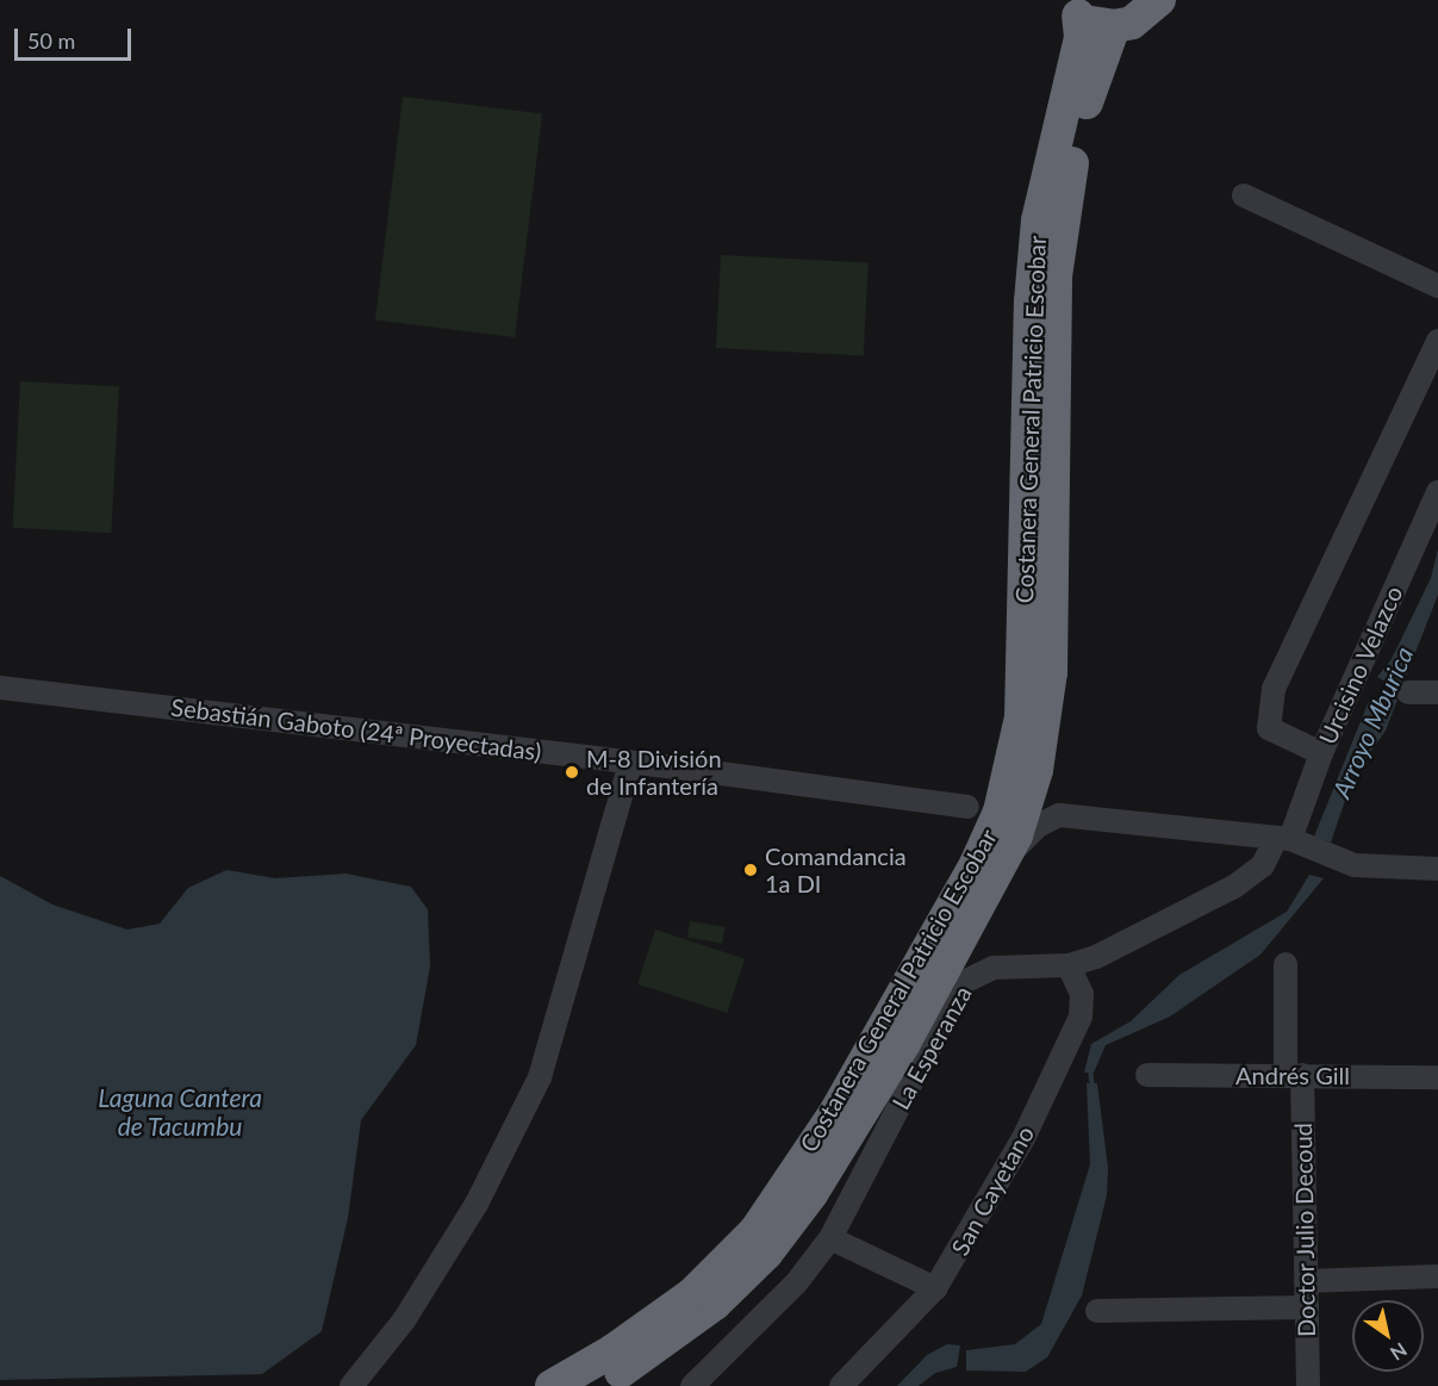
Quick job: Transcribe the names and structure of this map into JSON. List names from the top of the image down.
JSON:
{
  "streets": {
    "highway": ["Costanera General Patricio Escobar"],
    "street": [
      "Urcisino Velazco",
      "Sebastián Gaboto (24ª Proyectadas)",
      "La Esperanza",
      "Andrés Gill",
      "San Cayetano",
      "Doctor Julio Decoud"
    ]
  },
  "crossings": [
    ["Urcisino Velazco", "La Esperanza"],
    ["La Esperanza", "San Cayetano"],
    ["Andrés Gill", "Doctor Julio Decoud"]
  ],
  "water": ["Arroyo Mburica", "Laguna Cantera de Tacumbu"],
  "places": ["M-8 División de Infantería", "Comandancia 1a DI"],
  "scale_bar": "50 m",
  "north": "bottom right"
}
